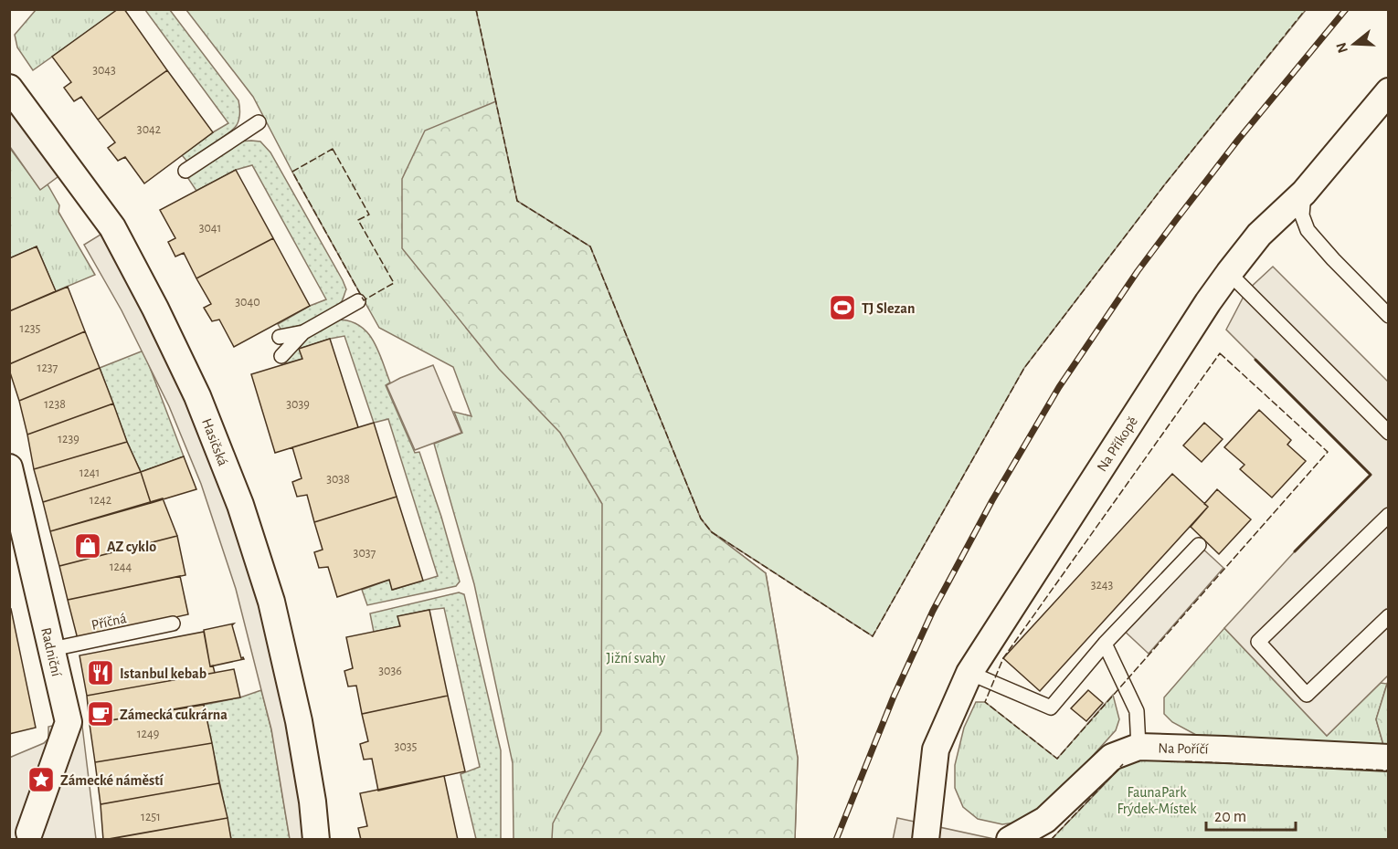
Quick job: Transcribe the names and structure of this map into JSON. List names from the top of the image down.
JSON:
{
  "streets": {
    "street": [
      "Hasičská",
      "Na Příkopě",
      "Radniční",
      "Na Poříčí"
    ],
    "lane": ["Příčná"]
  },
  "crossings": [
    ["Příčná", "Radniční"]
  ],
  "parks": ["Jižní svahy", "FaunaPark Frýdek-Místek"],
  "places": {
    "sports": ["TJ Slezan"],
    "shop": ["AZ cyklo"],
    "restaurant": ["Istanbul kebab"],
    "cafe": ["Zámecká cukrárna"],
    "place": ["Zámecké náměstí"]
  },
  "house_numbers": [
    "3043",
    "3042",
    "3041",
    "3040",
    "1235",
    "1237",
    "1238",
    "3039",
    "1239",
    "1241",
    "3038",
    "1242",
    "3037",
    "1244",
    "3243",
    "3036",
    "1249",
    "3035",
    "1251"
  ],
  "scale_bar": "20 m",
  "north": "left"
}
